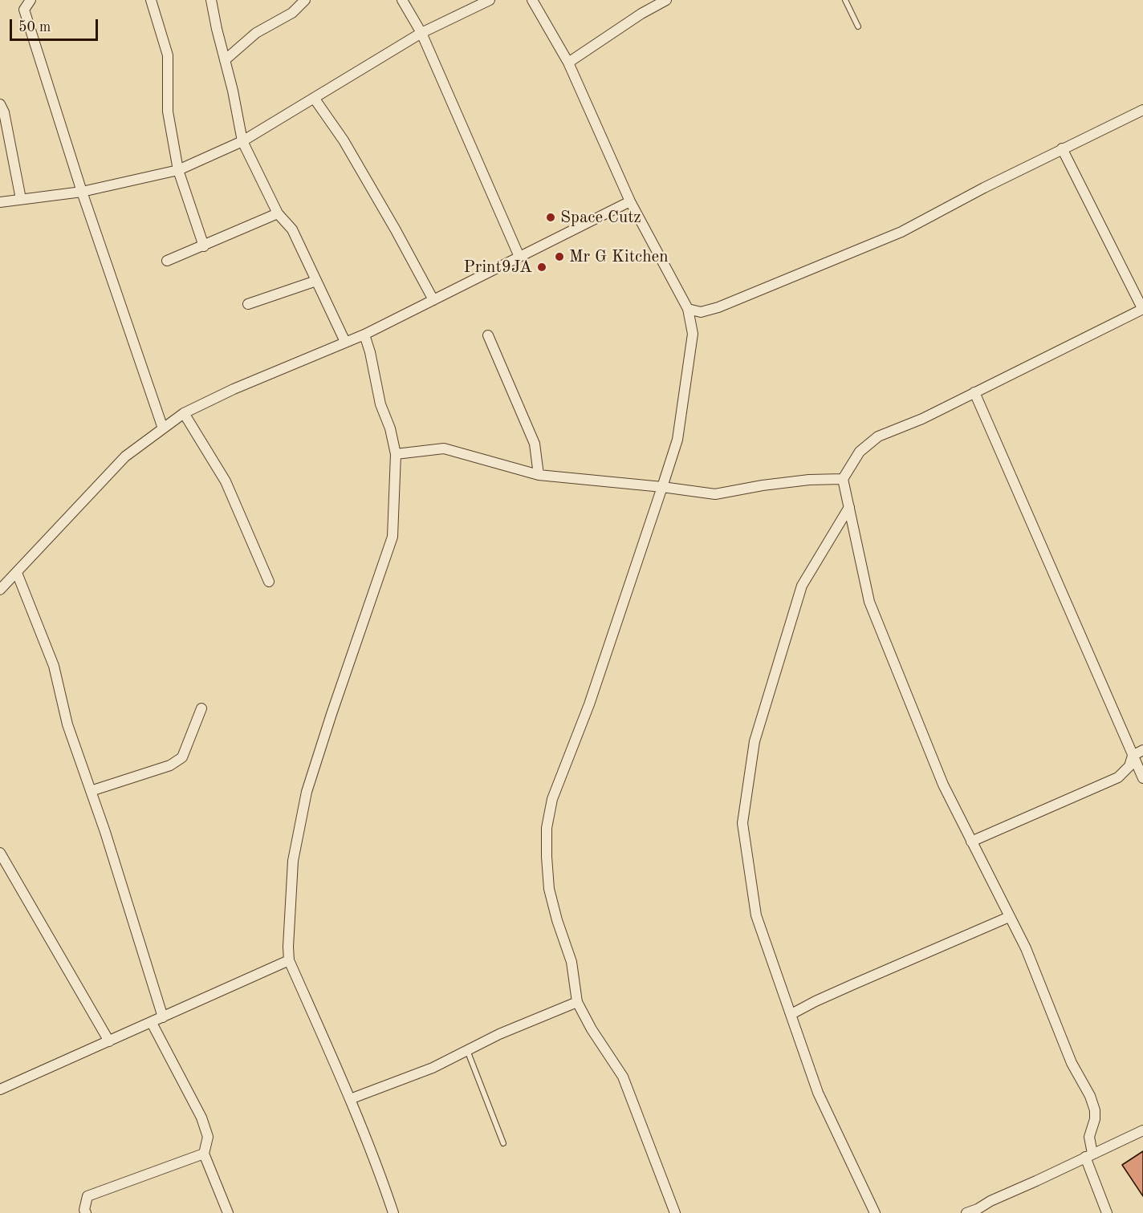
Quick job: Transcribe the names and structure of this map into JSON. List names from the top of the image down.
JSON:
{
  "places": ["Space Cutz", "Mr G Kitchen", "Print9JA"],
  "scale_bar": "50 m"
}
